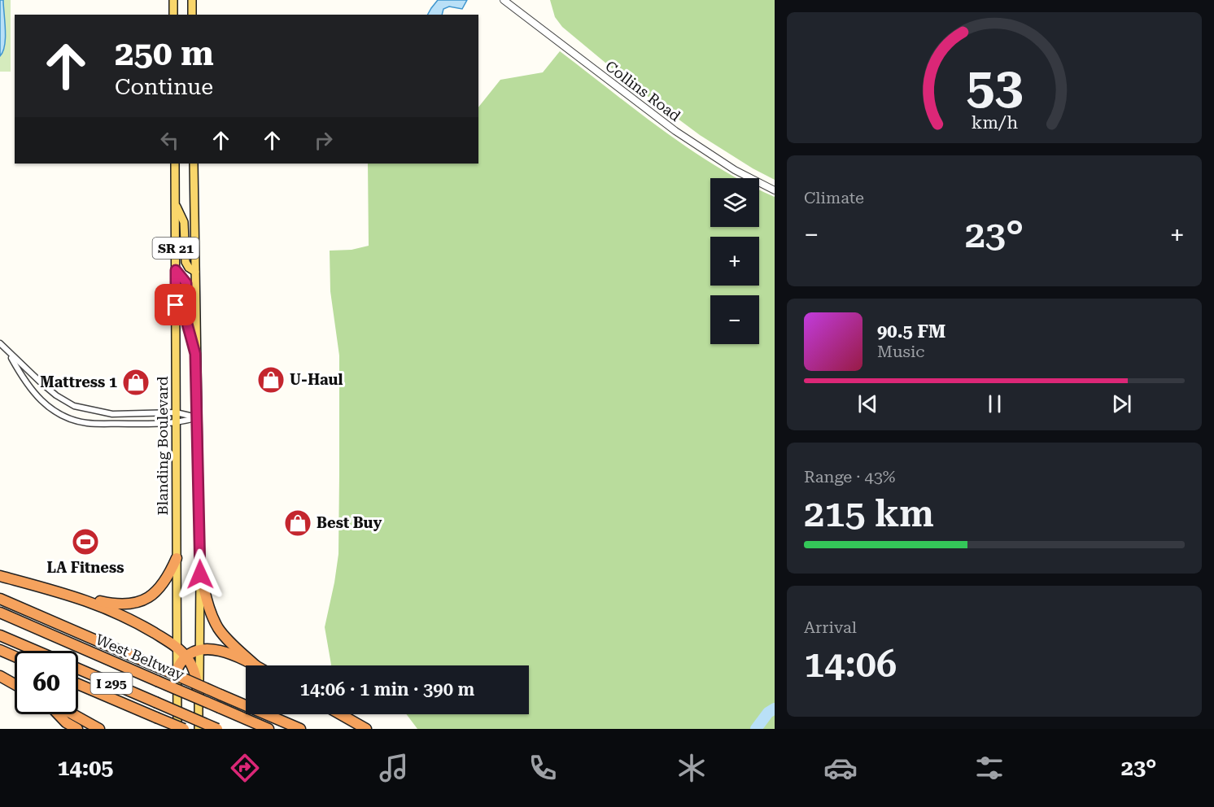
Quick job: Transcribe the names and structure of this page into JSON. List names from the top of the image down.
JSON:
{
  "streets": {
    "highway": ["West Beltway", "I 295"],
    "main road": ["SR 21", "Blanding Boulevard"],
    "street": ["Collins Road"]
  },
  "places": {
    "shop": ["U-Haul", "Mattress 1", "Best Buy"],
    "sports": ["LA Fitness"]
  },
  "page": {
    "turn": ["250 m", "Continue"],
    "tile": [
      "Climate",
      ["Range · 43%", "215 km"],
      ["Arrival", "14:06"]
    ],
    "map_buttons": ["+", "−"],
    "heat": ["−", "23°", "+"],
    "song": ["90.5 FM", "Music"],
    "limit": "60",
    "trip": "14:06 · 1 min · 390 m",
    "tabs": ["14:05", "23°"],
    "gauge": ["53", "km/h"]
  }
}
